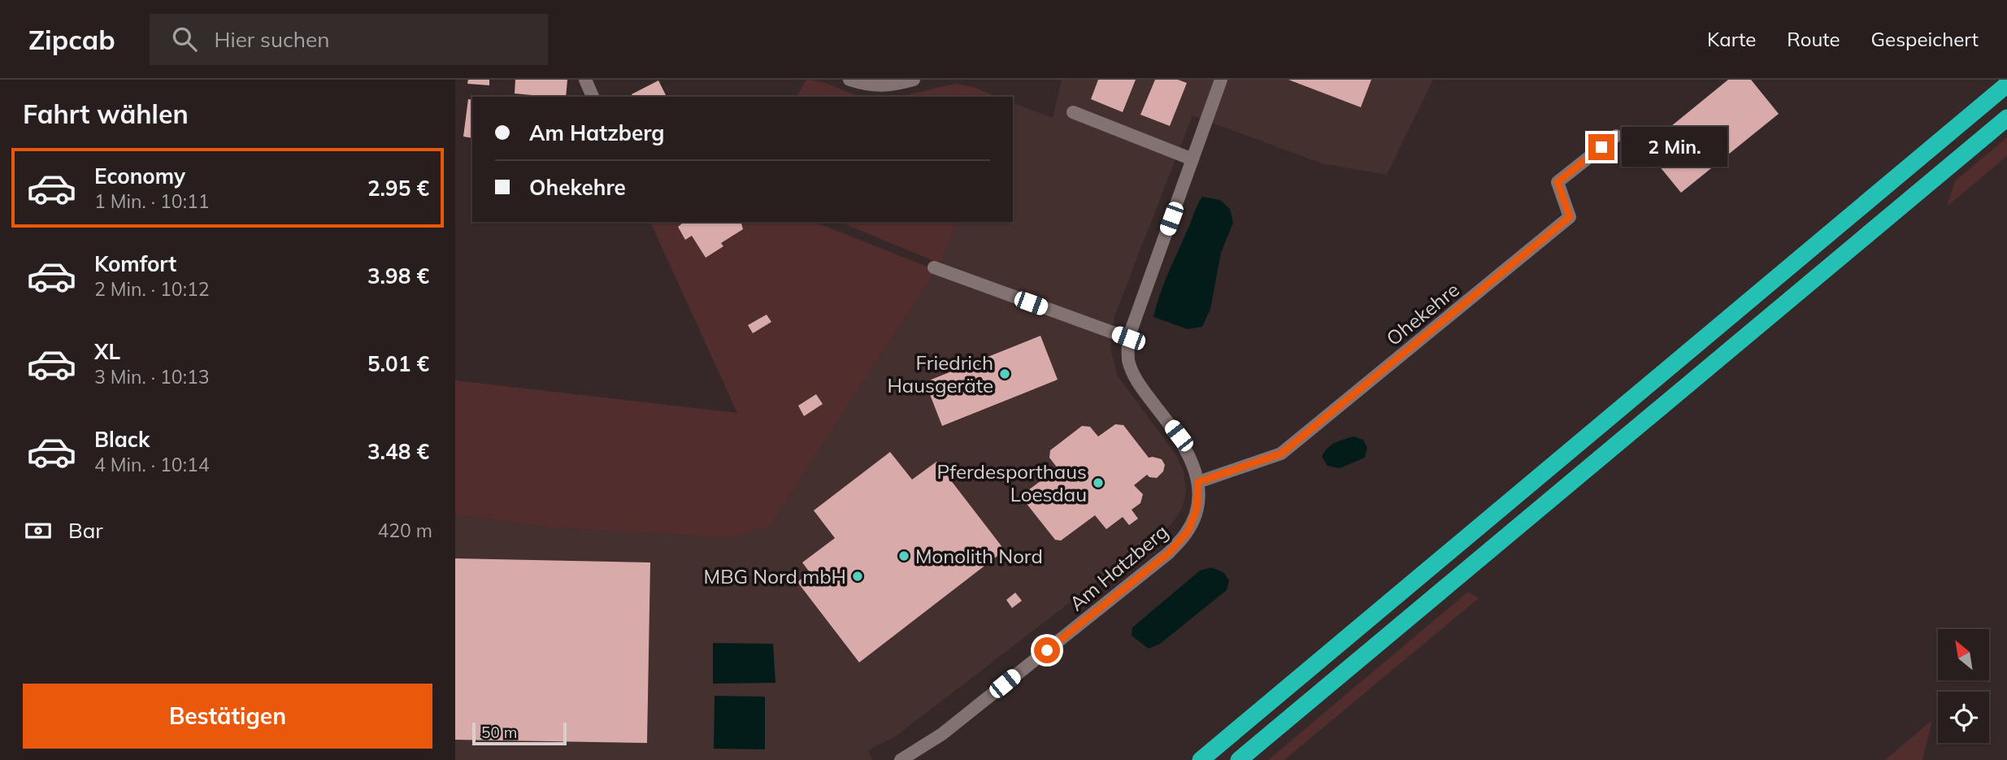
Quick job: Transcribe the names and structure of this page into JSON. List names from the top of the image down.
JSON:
{
  "streets": {
    "street": ["Ohekehre", "Am Hatzberg"]
  },
  "crossings": [
    ["Ohekehre", "Am Hatzberg"]
  ],
  "places": [
    "Friedrich Hausgeräte",
    "Pferdesporthaus Loesdau",
    "Monolith Nord",
    "MBG Nord mbH"
  ],
  "scale_bar": "50 m",
  "north": "top left",
  "page": {
    "header": "Zipcab",
    "search": "Hier suchen",
    "nav": ["Karte", "Route", "Gespeichert"],
    "heading": "Fahrt wählen",
    "banner": ["Am Hatzberg", "Ohekehre"],
    "bubble": "2 Min.",
    "list": [
      {
        "name": "Economy",
        "note": "1 Min. · 10:11",
        "value": "2.95 €"
      },
      {
        "name": "Komfort",
        "note": "2 Min. · 10:12",
        "value": "3.98 €"
      },
      {
        "name": "XL",
        "note": "3 Min. · 10:13",
        "value": "5.01 €"
      },
      {
        "name": "Black",
        "note": "4 Min. · 10:14",
        "value": "3.48 €"
      }
    ],
    "pay": ["Bar", "420 m"],
    "buttons": "Bestätigen",
    "scale": "50 m"
  }
}
